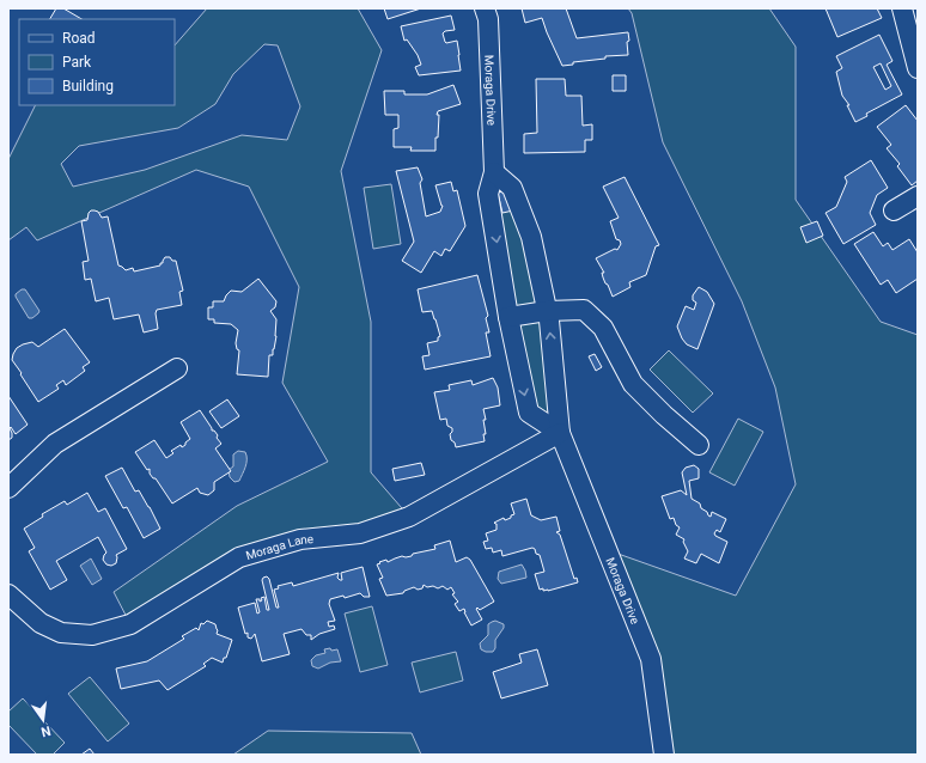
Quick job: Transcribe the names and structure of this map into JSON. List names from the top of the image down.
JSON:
{
  "streets": {
    "street": ["Moraga Drive", "Moraga Lane"]
  },
  "crossings": [
    ["Moraga Drive", "Moraga Lane"]
  ],
  "legend": ["Road", "Park", "Building"],
  "north": "bottom"
}
